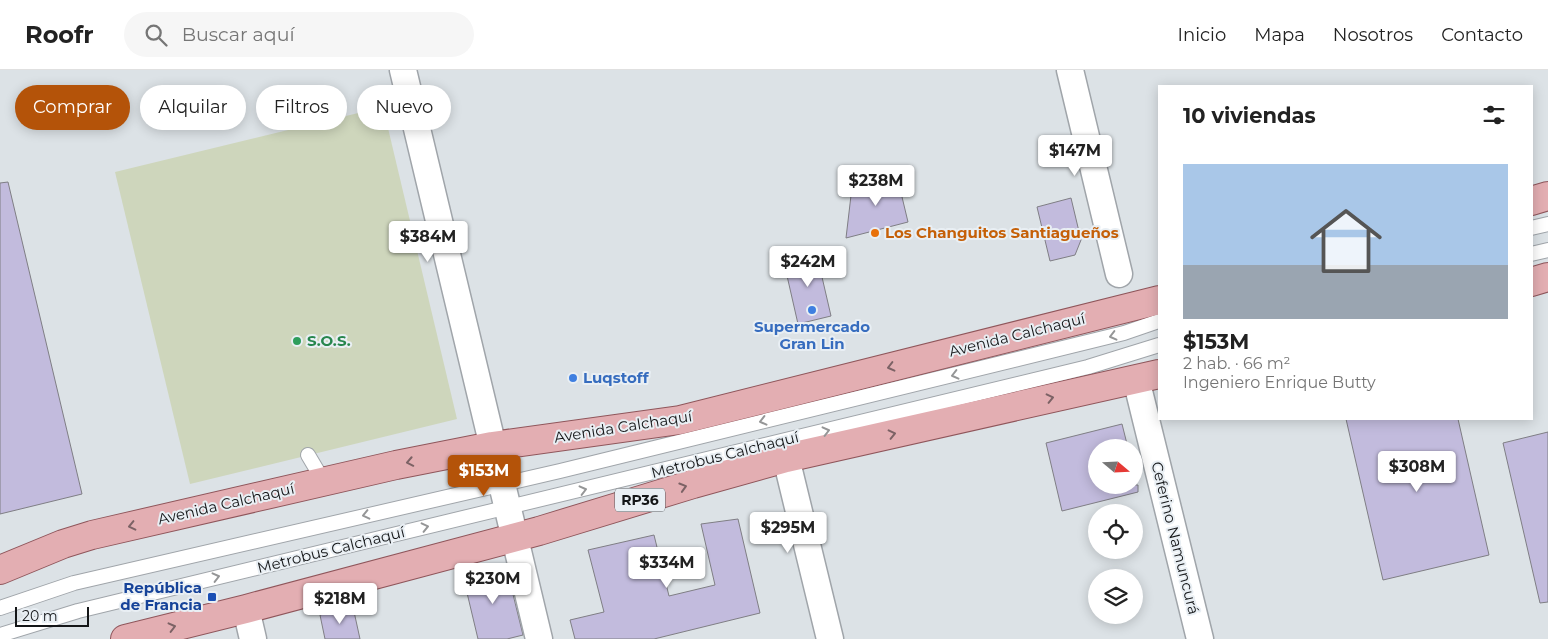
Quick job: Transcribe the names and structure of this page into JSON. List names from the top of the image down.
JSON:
{
  "streets": {
    "main road": ["Avenida Calchaquí", "RP36"],
    "street": ["Ceferino Namuncurá"],
    "lane": ["Metrobus Calchaquí"]
  },
  "crossings": [
    ["RP36", "Ceferino Namuncurá"]
  ],
  "places": {
    "other": [
      "Los Changuitos Santiagueños",
      "Supermercado Gran Lin",
      "S.O.S.",
      "Luqstoff"
    ],
    "transit": ["República de Francia"]
  },
  "scale_bar": "20 m",
  "north": "right",
  "page": {
    "header": "Roofr",
    "search": "Buscar aquí",
    "nav": [
      "Inicio",
      "Mapa",
      "Nosotros",
      "Contacto"
    ],
    "chip": [
      "Comprar",
      "Alquilar",
      "Filtros",
      "Nuevo"
    ],
    "heading": "10 viviendas",
    "price": [
      "$147M",
      "$238M",
      "$384M",
      "$242M",
      "$308M",
      "$153M",
      "$295M",
      "$334M",
      "$230M",
      "$218M"
    ],
    "list": [
      {
        "name": "$153M",
        "note": "2 hab. · 66 m² · Ingeniero Enrique Butty"
      }
    ],
    "scale": "20 m"
  }
}
